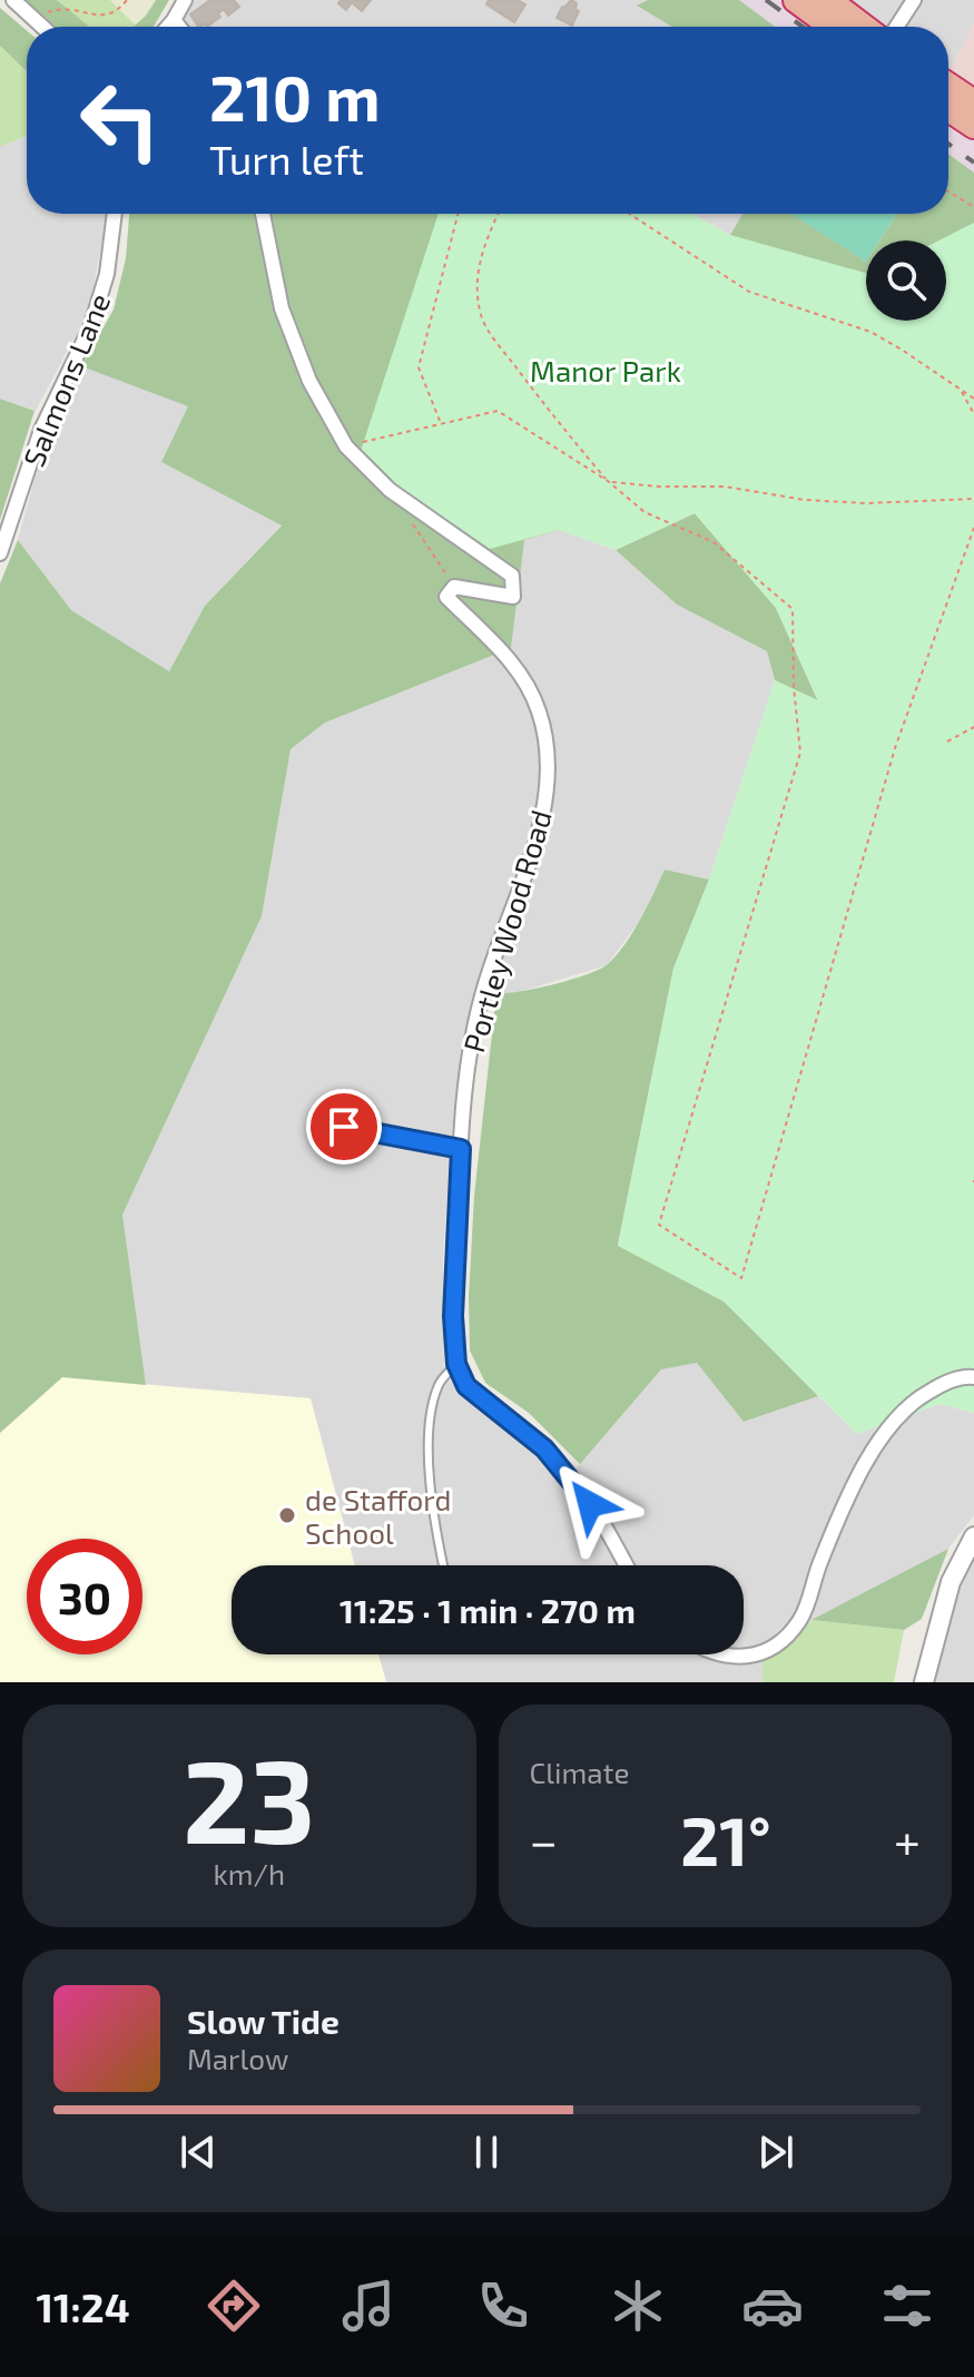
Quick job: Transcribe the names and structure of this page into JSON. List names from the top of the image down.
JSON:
{
  "streets": {
    "street": ["Salmons Lane", "Portley Wood Road"]
  },
  "parks": ["Manor Park"],
  "places": ["de Stafford School"],
  "page": {
    "turn": ["210 m", "Turn left"],
    "limit": "30",
    "trip": "11:25 · 1 min · 270 m",
    "tile": [
      ["23", "km/h"],
      "Climate"
    ],
    "heat": ["−", "21°", "+"],
    "song": ["Slow Tide", "Marlow"],
    "tabs": "11:24"
  }
}
